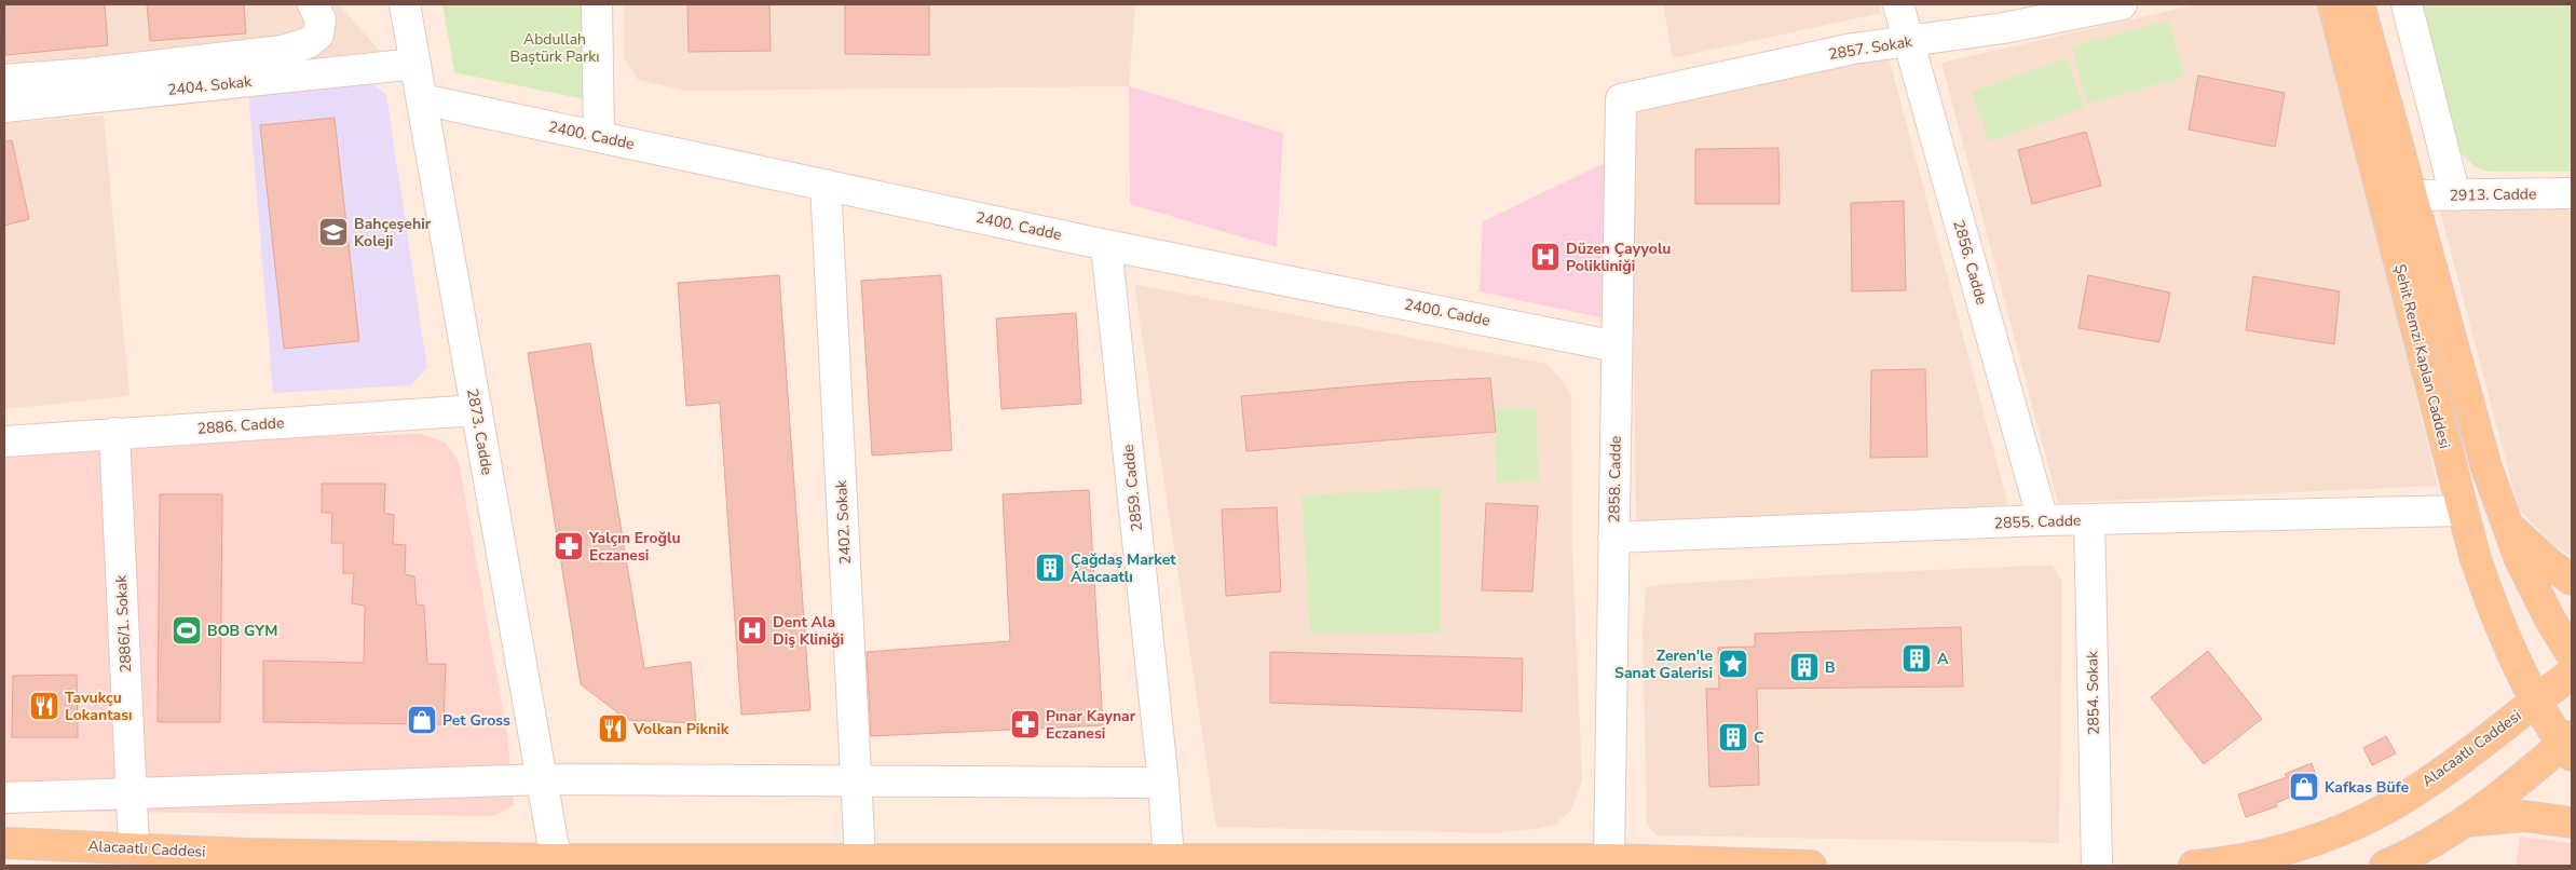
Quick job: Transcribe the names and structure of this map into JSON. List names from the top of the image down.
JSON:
{
  "streets": {
    "main road": ["Şehit Remzi Kaplan Caddesi", "Alacaatlı Caddesi"],
    "street": [
      "2857. Sokak",
      "2404. Sokak",
      "2400. Cadde",
      "2913. Cadde",
      "2856. Cadde",
      "2886. Cadde",
      "2873. Cadde",
      "2858. Cadde",
      "2859. Cadde",
      "2855. Cadde",
      "2402. Sokak",
      "2886/1. Sokak",
      "2854. Sokak"
    ]
  },
  "crossings": [
    ["2857. Sokak", "2856. Cadde"],
    ["2857. Sokak", "2858. Cadde"],
    ["2404. Sokak", "2873. Cadde"],
    ["2400. Cadde", "2873. Cadde"],
    ["2400. Cadde", "2858. Cadde"],
    ["2400. Cadde", "2859. Cadde"],
    ["2400. Cadde", "2402. Sokak"],
    ["2913. Cadde", "Şehit Remzi Kaplan Caddesi"],
    ["2856. Cadde", "2855. Cadde"],
    ["Şehit Remzi Kaplan Caddesi", "2855. Cadde"],
    ["Şehit Remzi Kaplan Caddesi", "Alacaatlı Caddesi"],
    ["2886. Cadde", "2873. Cadde"],
    ["2886. Cadde", "2886/1. Sokak"],
    ["2873. Cadde", "Alacaatlı Caddesi"],
    ["2858. Cadde", "2855. Cadde"],
    ["2858. Cadde", "Alacaatlı Caddesi"],
    ["2859. Cadde", "Alacaatlı Caddesi"],
    ["2855. Cadde", "2854. Sokak"],
    ["2402. Sokak", "Alacaatlı Caddesi"],
    ["2886/1. Sokak", "Alacaatlı Caddesi"]
  ],
  "parks": ["Abdullah Baştürk Parkı"],
  "places": {
    "school or university": ["Bahçeşehir Koleji"],
    "hospital": ["Düzen Çayyolu Polikliniği", "Dent Ala Diş Kliniği"],
    "pharmacy": ["Yalçın Eroğlu Eczanesi", "Pınar Kaynar Eczanesi"],
    "building": [
      "Çağdaş Market Alacaatlı",
      "A",
      "B",
      "C"
    ],
    "sports": ["BOB GYM"],
    "place": ["Zeren'le Sanat Galerisi"],
    "restaurant": ["Tavukçu Lokantası", "Volkan Piknik"],
    "shop": ["Pet Gross", "Kafkas Büfe"]
  }
}
